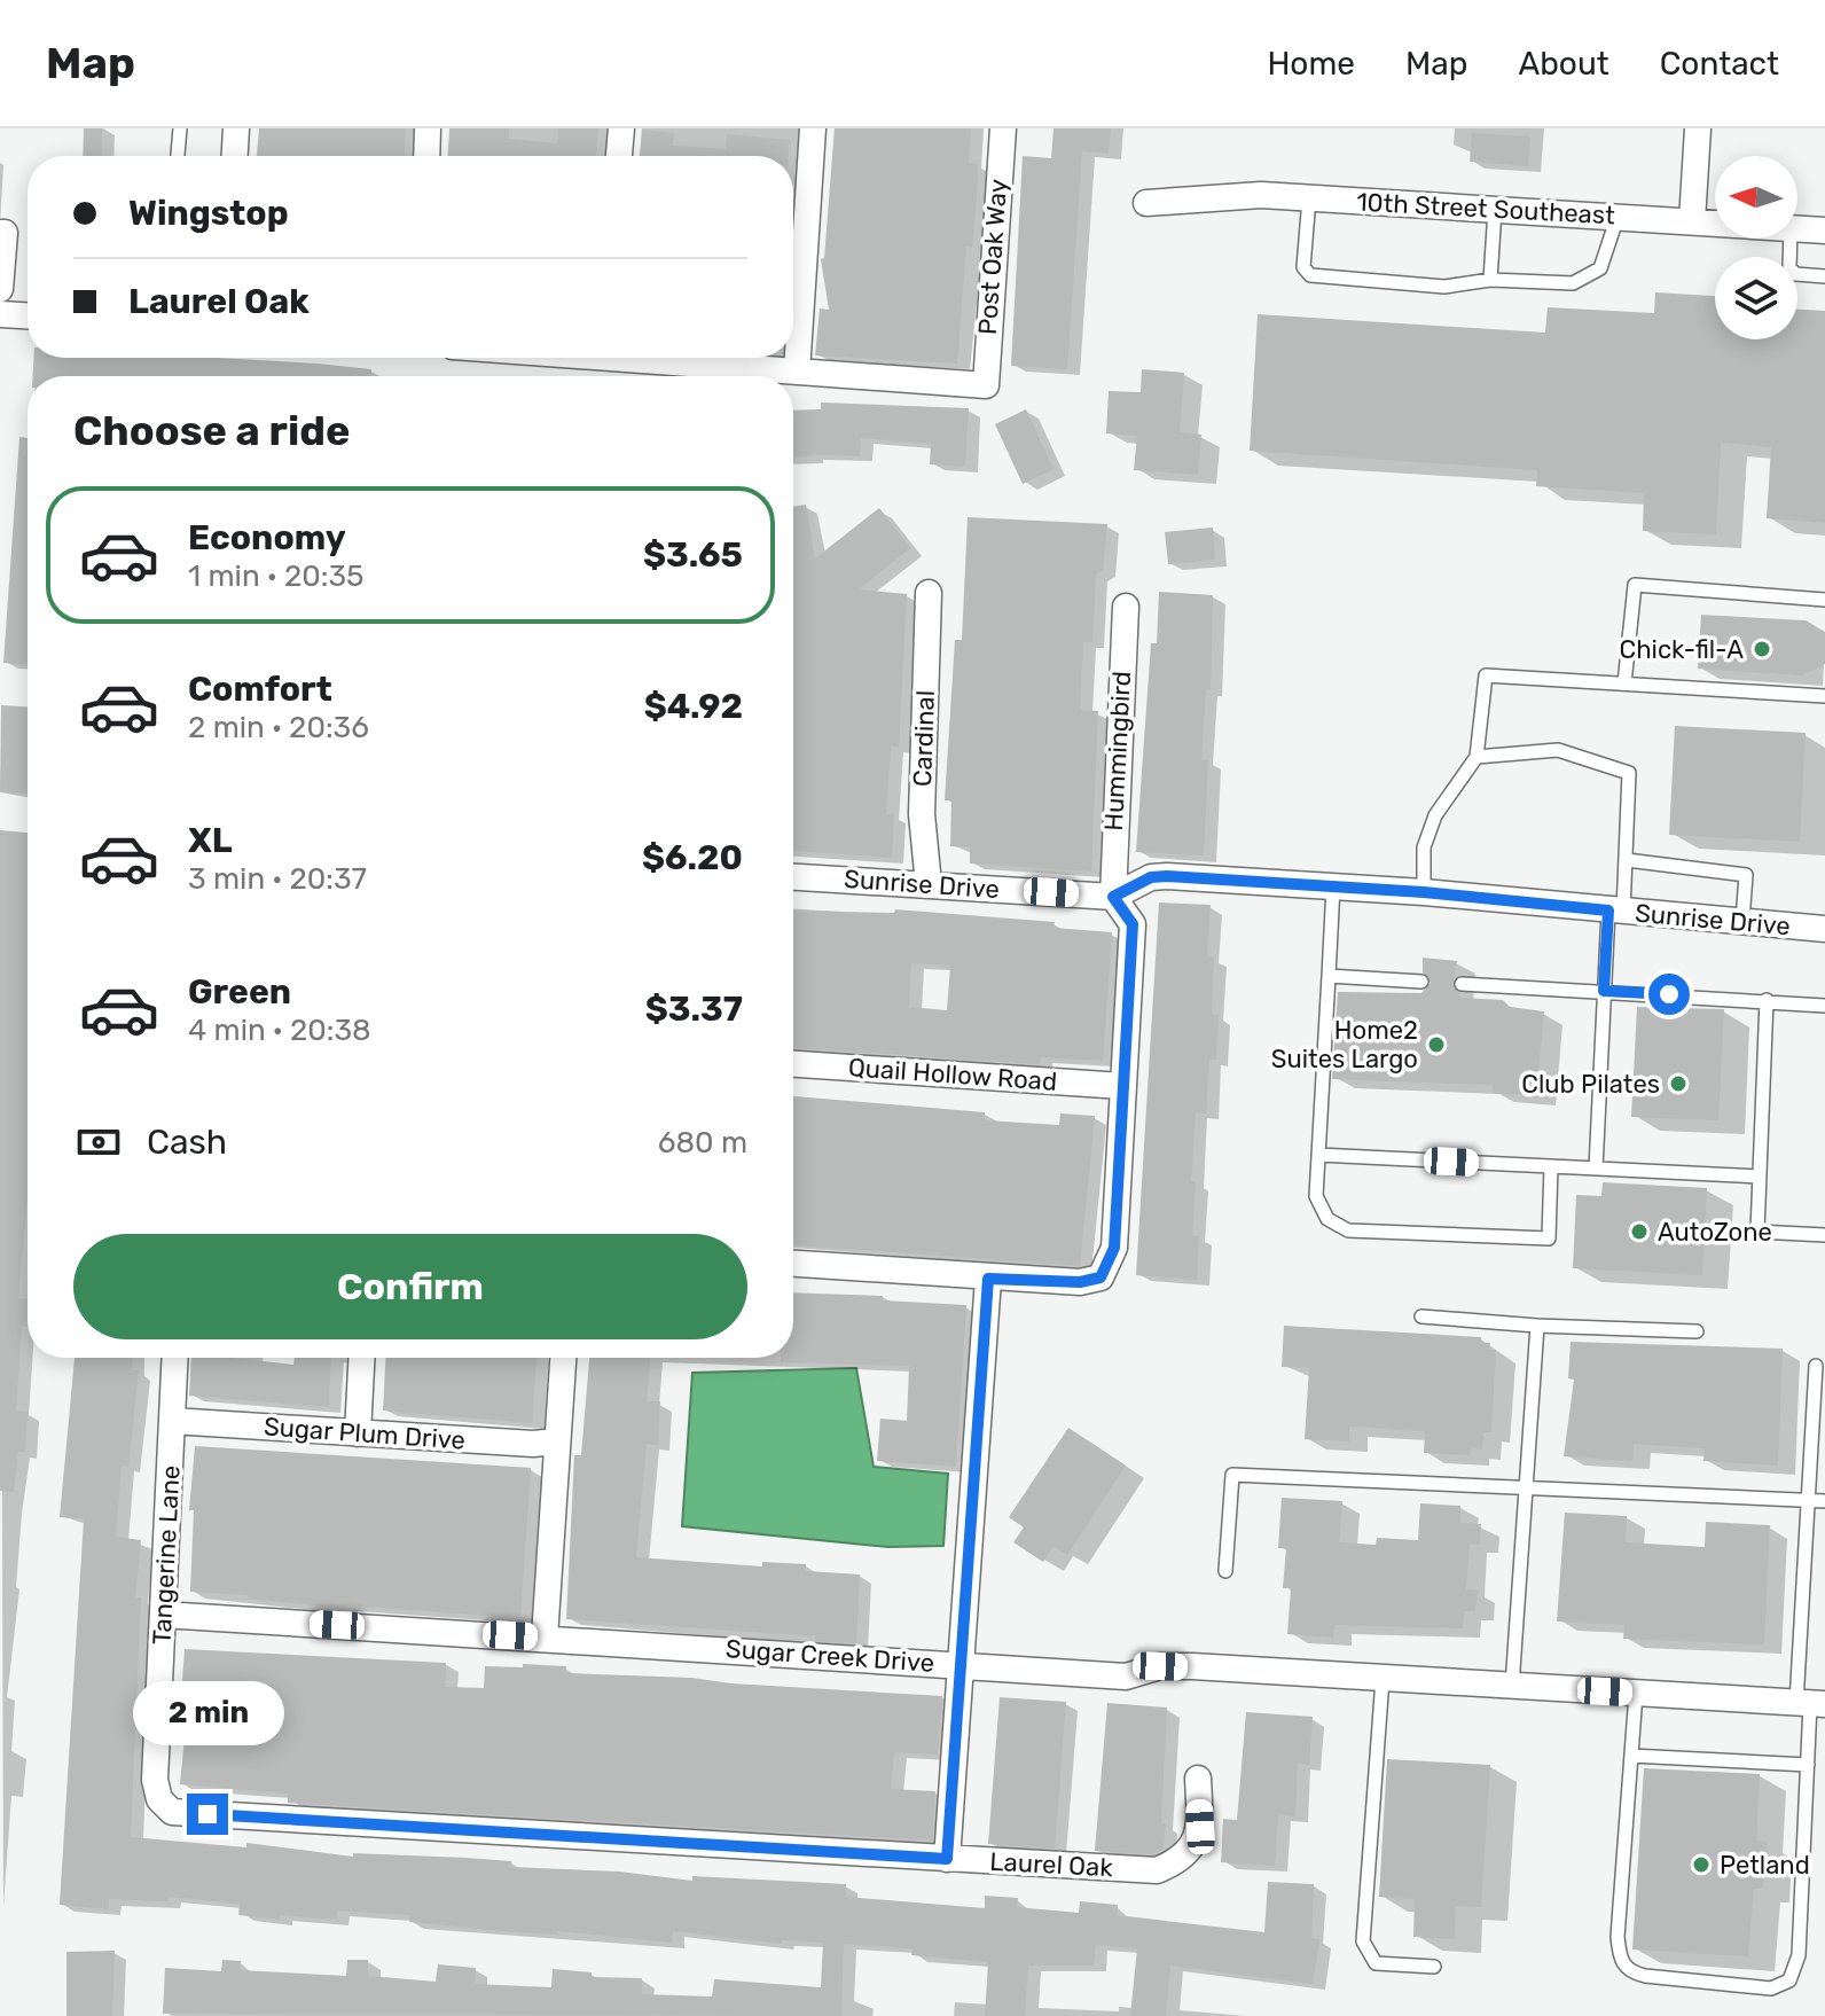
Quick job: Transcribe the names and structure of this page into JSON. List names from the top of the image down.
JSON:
{
  "streets": {
    "street": [
      "10th Street Southeast",
      "Post Oak Way",
      "Cardinal",
      "Hummingbird",
      "Sunrise Drive",
      "Quail Hollow Road",
      "Sugar Plum Drive",
      "Tangerine Lane",
      "Sugar Creek Drive",
      "Laurel Oak"
    ]
  },
  "crossings": [
    ["Cardinal", "Sunrise Drive"],
    ["Hummingbird", "Sunrise Drive"],
    ["Sugar Plum Drive", "Tangerine Lane"],
    ["Tangerine Lane", "Sugar Creek Drive"],
    ["Tangerine Lane", "Laurel Oak"]
  ],
  "places": [
    "Chick-fil-A",
    "Home2 Suites Largo",
    "Club Pilates",
    "AutoZone",
    "Petland"
  ],
  "north": "left",
  "page": {
    "header": "Map",
    "nav": [
      "Home",
      "Map",
      "About",
      "Contact"
    ],
    "banner": ["Wingstop", "Laurel Oak"],
    "heading": "Choose a ride",
    "list": [
      {
        "name": "Economy",
        "note": "1 min · 20:35",
        "value": "$3.65"
      },
      {
        "name": "Comfort",
        "note": "2 min · 20:36",
        "value": "$4.92"
      },
      {
        "name": "XL",
        "note": "3 min · 20:37",
        "value": "$6.20"
      },
      {
        "name": "Green",
        "note": "4 min · 20:38",
        "value": "$3.37"
      }
    ],
    "pay": ["Cash", "680 m"],
    "buttons": "Confirm",
    "bubble": "2 min"
  }
}
